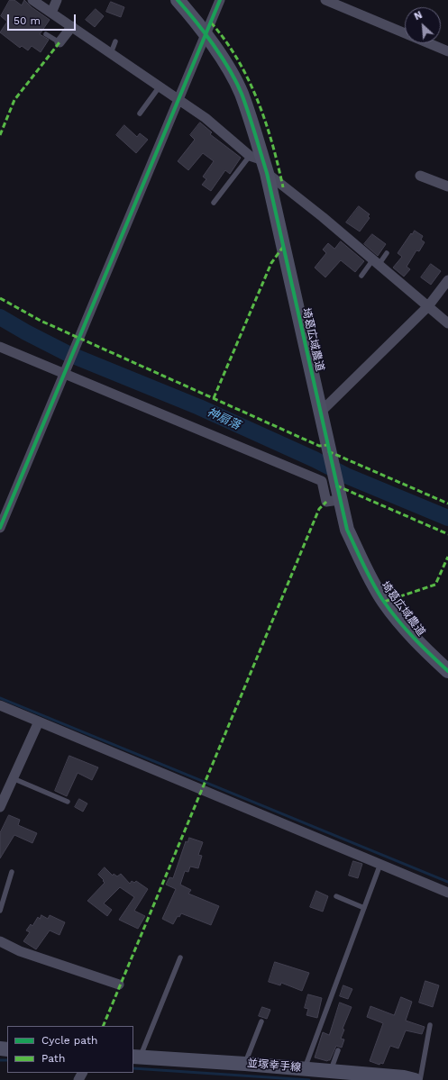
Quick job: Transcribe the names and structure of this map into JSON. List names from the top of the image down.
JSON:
{
  "streets": {
    "street": ["埼葛広域農道", "並塚幸手線"]
  },
  "water": ["神扇落"],
  "legend": ["Cycle path", "Path"],
  "scale_bar": "50 m",
  "north": "top left"
}
